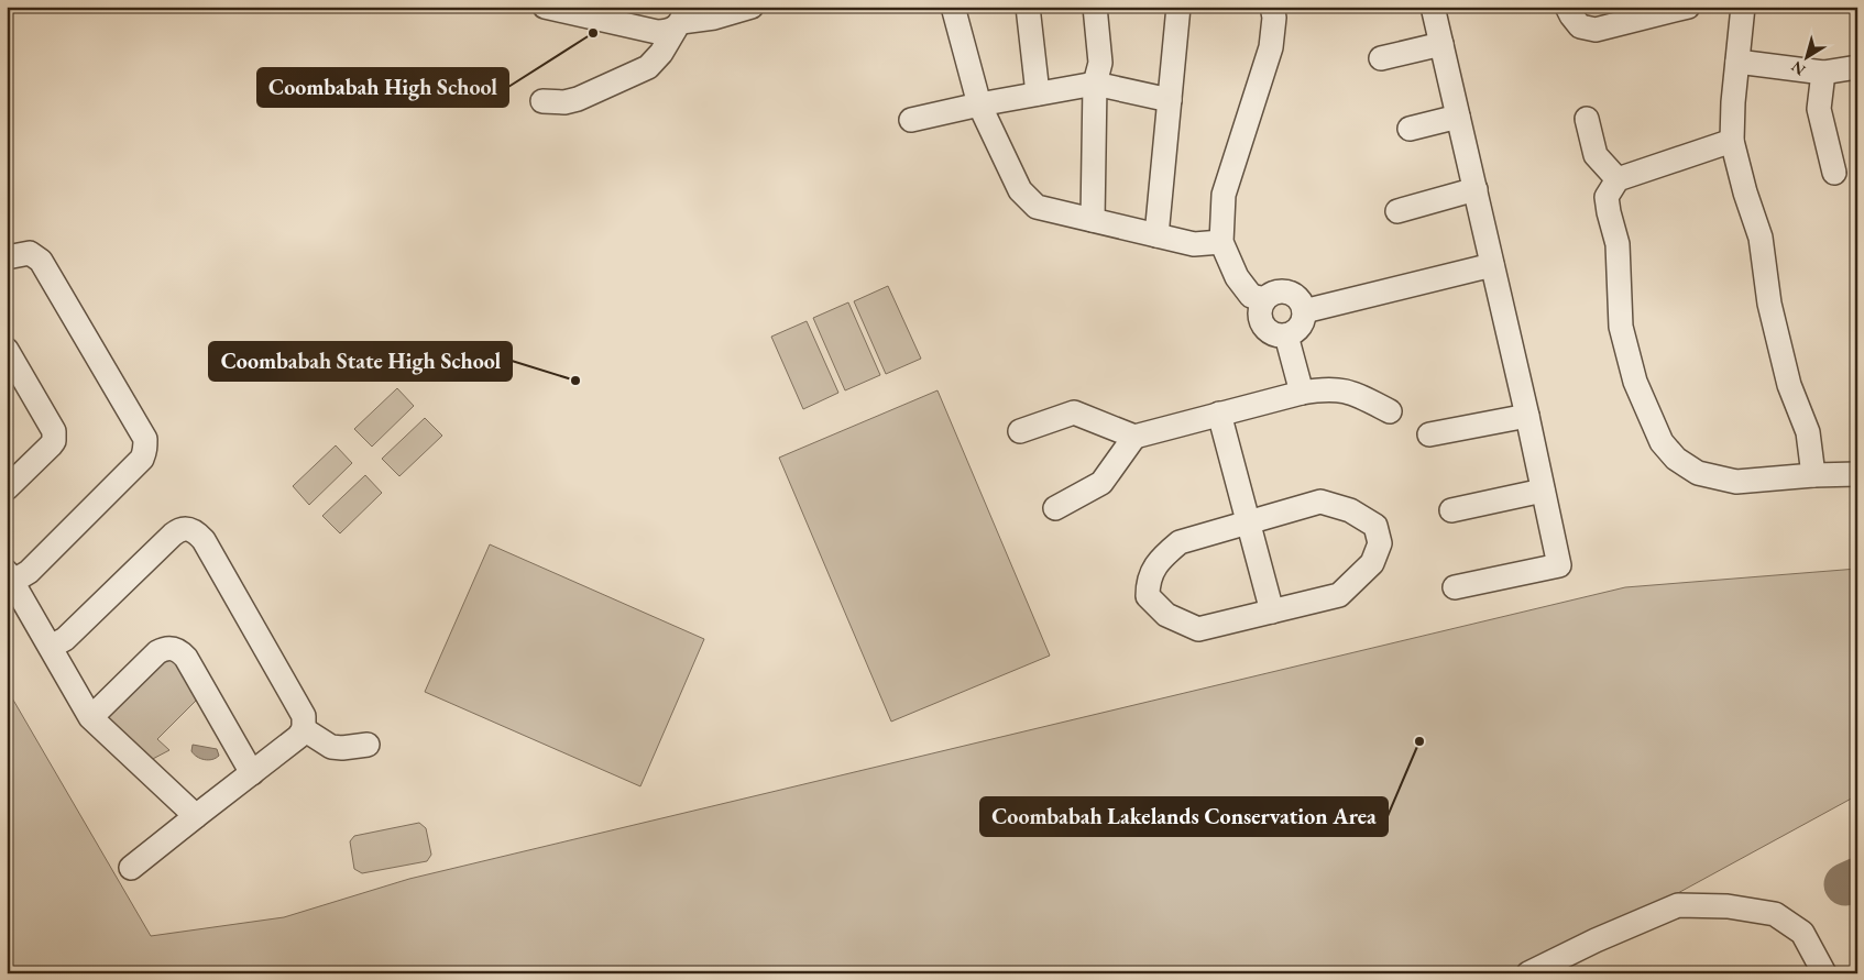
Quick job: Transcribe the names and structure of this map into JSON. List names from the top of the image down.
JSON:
{
  "places": ["Coombabah High School", "Coombabah State High School", "Coombabah Lakelands Conservation Area"],
  "north": "bottom left"
}
